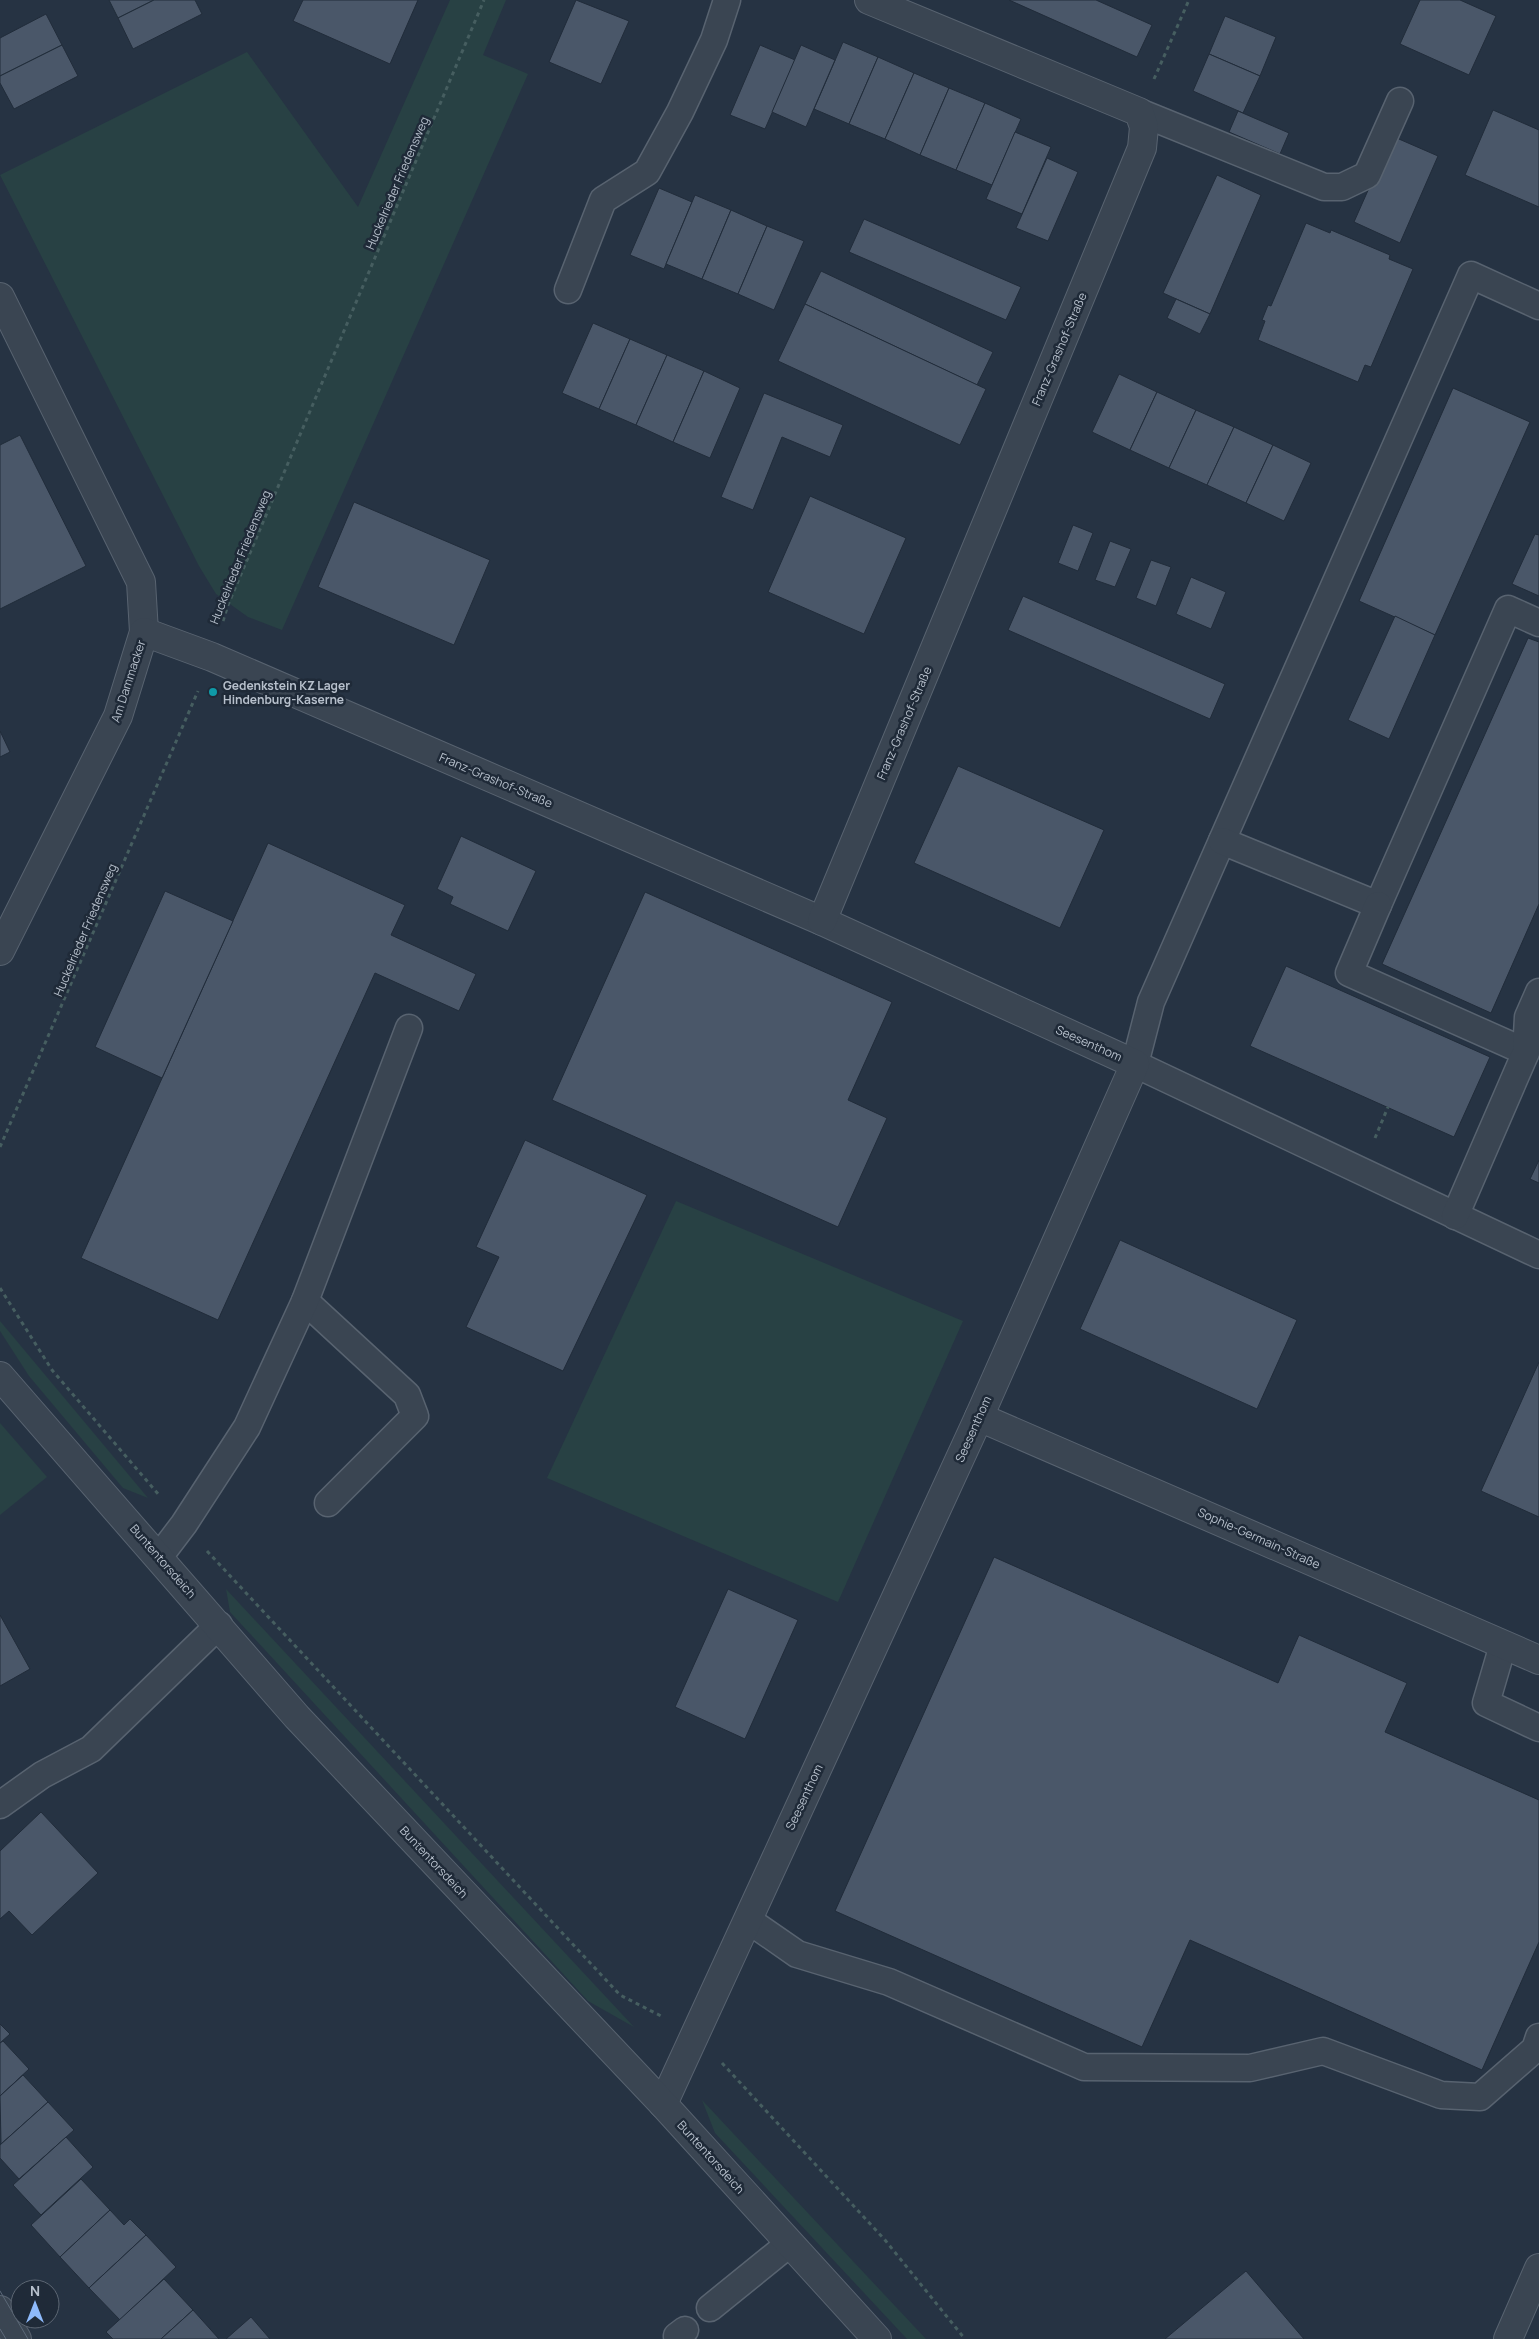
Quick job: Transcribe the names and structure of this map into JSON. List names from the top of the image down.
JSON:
{
  "streets": {
    "street": [
      "Franz-Grashof-Straße",
      "Am Dammacker",
      "Seesenthom",
      "Sophie-Germain-Straße",
      "Buntentorsdeich"
    ],
    "path": ["Huckelrieder Friedensweg"]
  },
  "crossings": [
    ["Huckelrieder Friedensweg", "Franz-Grashof-Straße"],
    ["Franz-Grashof-Straße", "Am Dammacker"],
    ["Franz-Grashof-Straße", "Seesenthom"],
    ["Seesenthom", "Sophie-Germain-Straße"],
    ["Seesenthom", "Buntentorsdeich"]
  ],
  "places": ["Gedenkstein KZ Lager Hindenburg-Kaserne"],
  "north": "top"
}
